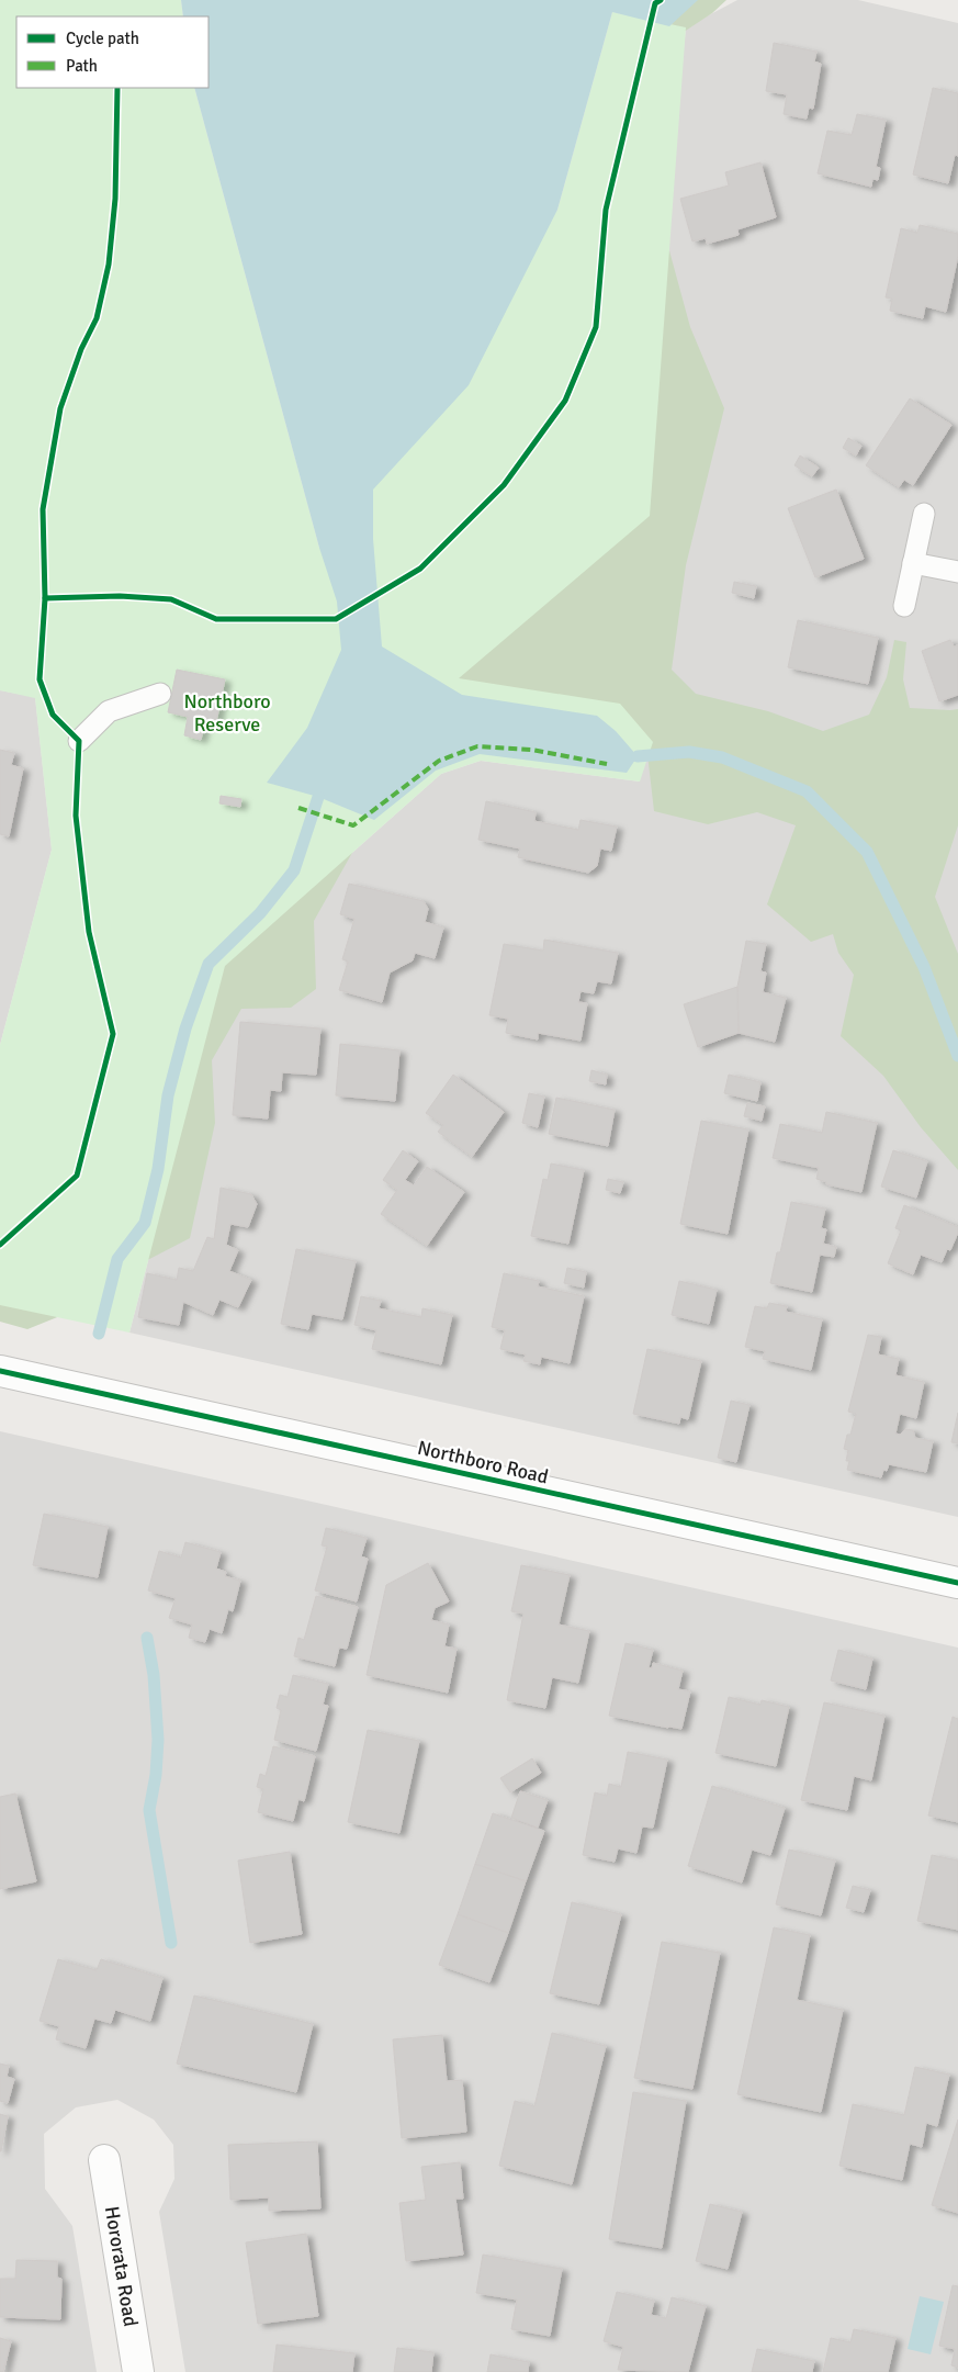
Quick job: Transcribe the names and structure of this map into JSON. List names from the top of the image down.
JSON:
{
  "streets": {
    "street": ["Northboro Road", "Hororata Road"]
  },
  "parks": ["Northboro Reserve"],
  "legend": ["Cycle path", "Path"]
}
